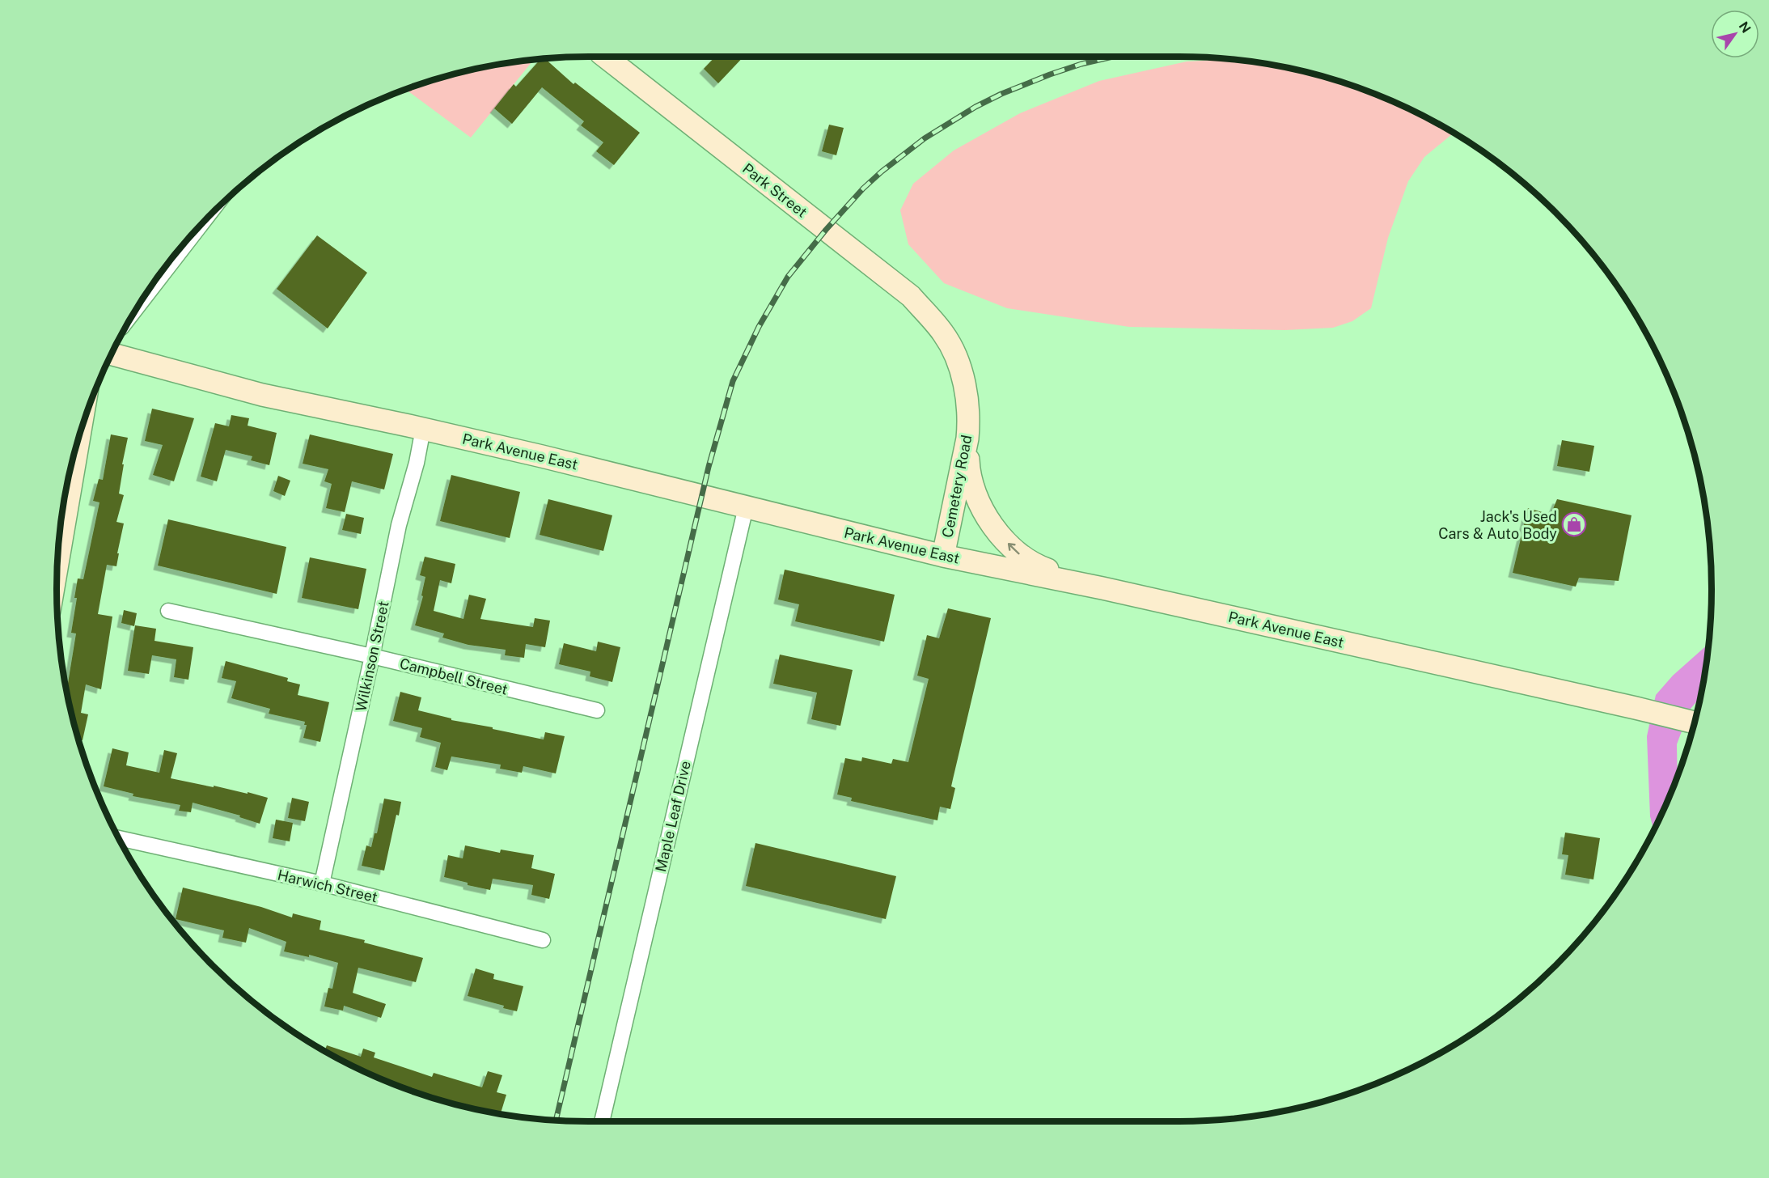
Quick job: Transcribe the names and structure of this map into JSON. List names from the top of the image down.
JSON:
{
  "streets": {
    "main road": ["Park Street", "Park Avenue East", "Cemetery Road"],
    "street": [
      "Wilkinson Street",
      "Campbell Street",
      "Maple Leaf Drive",
      "Harwich Street"
    ]
  },
  "crossings": [
    ["Park Street", "Cemetery Road"],
    ["Park Avenue East", "Cemetery Road"],
    ["Park Avenue East", "Wilkinson Street"],
    ["Park Avenue East", "Maple Leaf Drive"],
    ["Wilkinson Street", "Campbell Street"],
    ["Wilkinson Street", "Harwich Street"]
  ],
  "places": {
    "shop": ["Jack's Used Cars & Auto Body"]
  },
  "north": "top right"
}
